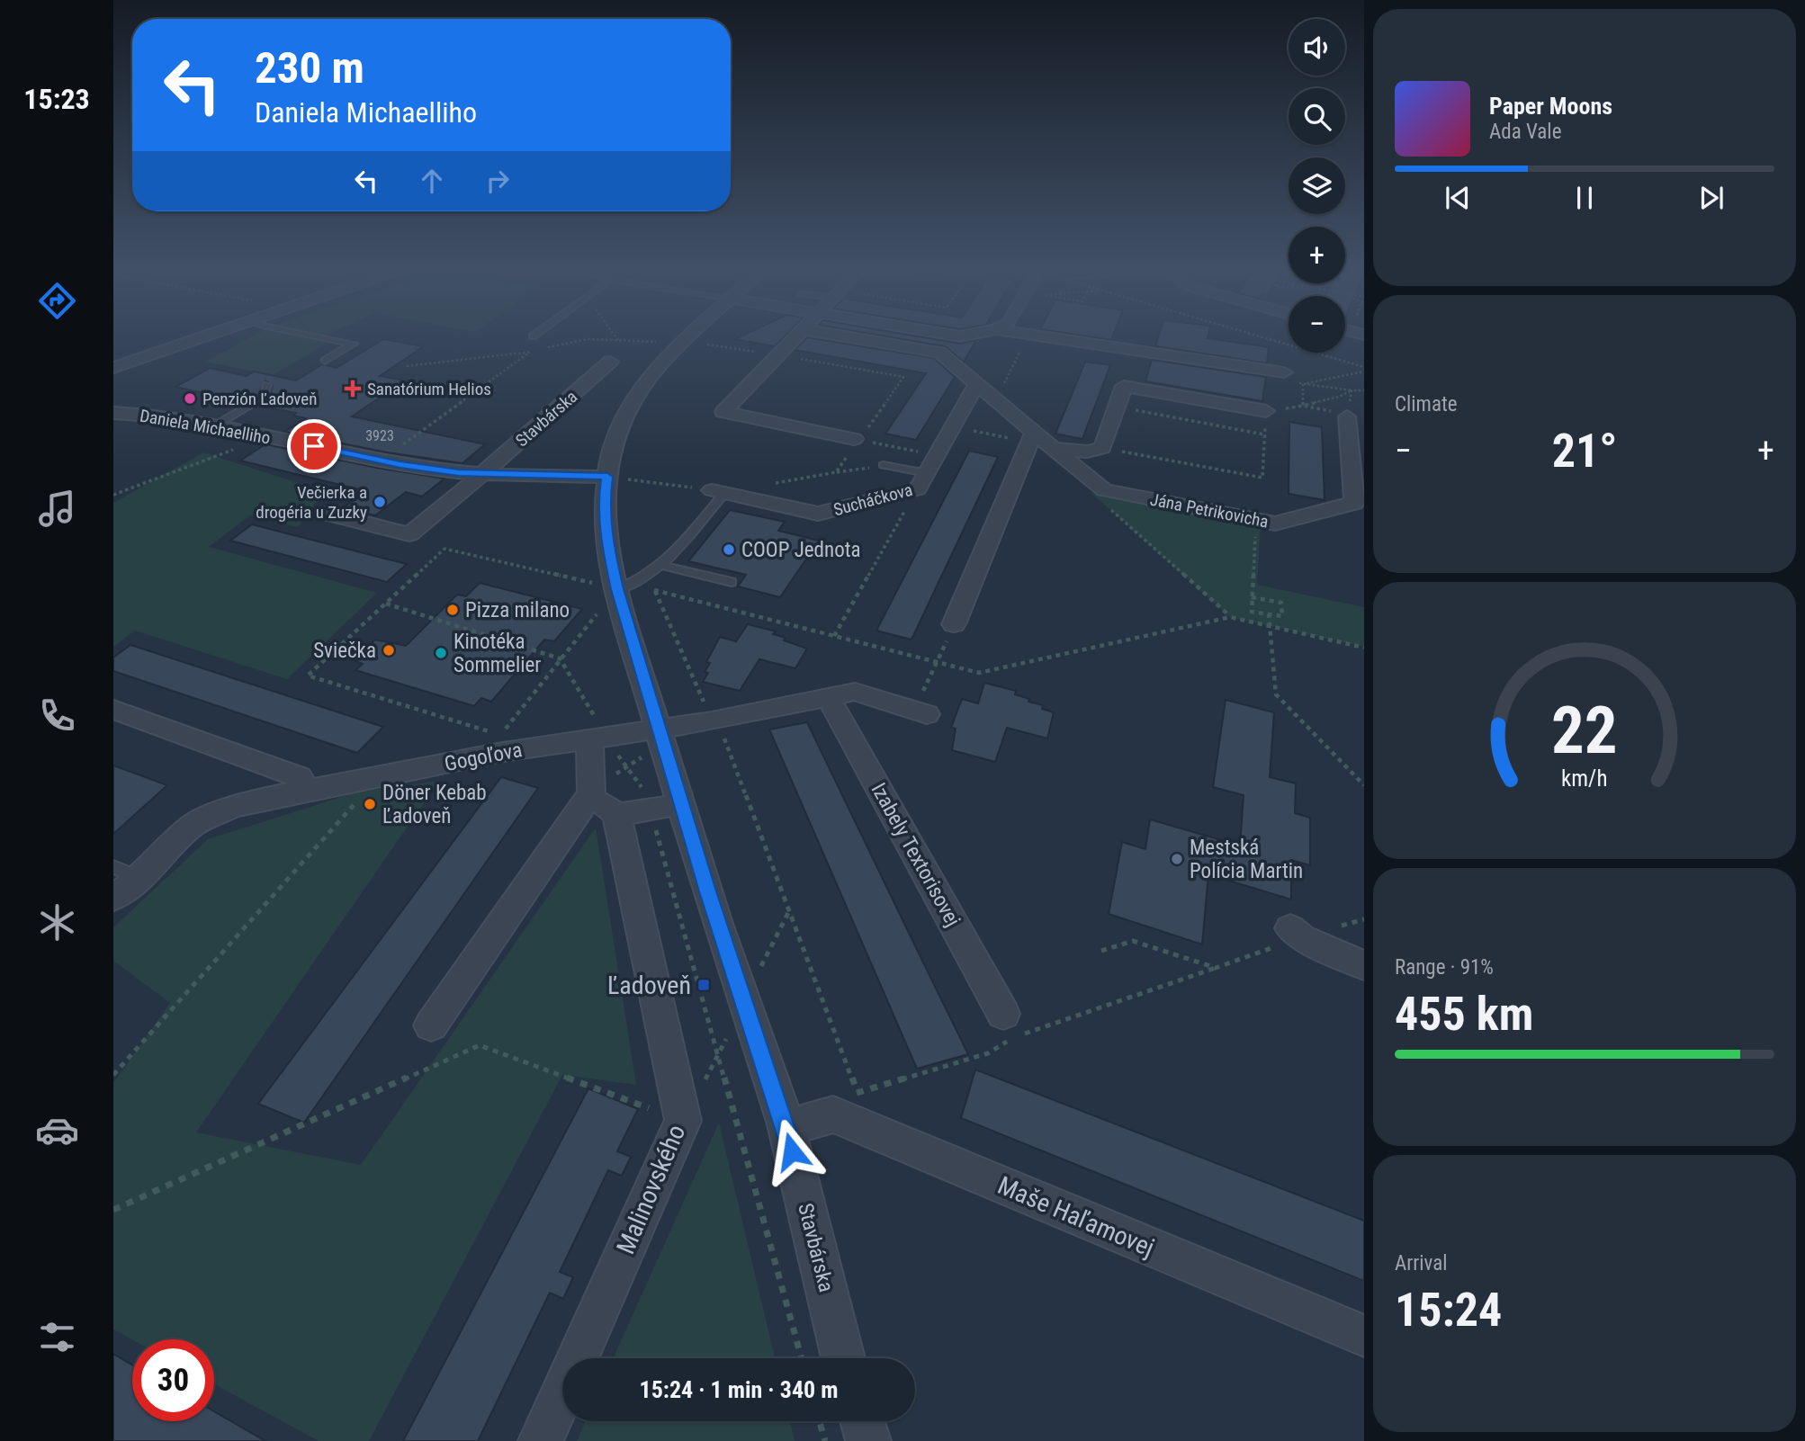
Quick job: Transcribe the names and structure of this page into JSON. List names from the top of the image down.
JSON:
{
  "streets": {
    "street": [
      "Stavbárska",
      "Daniela Michaelliho",
      "Sucháčkova",
      "Jána Petrikovicha",
      "Gogoľova",
      "Izabely Textorisovej",
      "Malinovského",
      "Maše Haľamovej"
    ]
  },
  "crossings": [
    ["Stavbárska", "Daniela Michaelliho"],
    ["Stavbárska", "Gogoľova"],
    ["Stavbárska", "Malinovského"],
    ["Stavbárska", "Maše Haľamovej"],
    ["Gogoľova", "Malinovského"]
  ],
  "places": {
    "health": ["Sanatórium Helios"],
    "other": [
      "Penzión Ľadoveň",
      "Večierka a drogéria u Zuzky",
      "COOP Jednota",
      "Pizza milano",
      "Sviečka",
      "Kinotéka Sommelier",
      "Döner Kebab Ľadoveň",
      "Mestská Polícia Martin"
    ],
    "transit": ["Ľadoveň"]
  },
  "house_numbers": ["3923"],
  "page": {
    "tabs": "15:23",
    "map_buttons": ["+", "−"],
    "turn": ["230 m", "Daniela Michaelliho"],
    "song": ["Paper Moons", "Ada Vale"],
    "tile": [
      "Climate",
      ["Range · 91%", "455 km"],
      ["Arrival", "15:24"]
    ],
    "heat": ["−", "21°", "+"],
    "limit": "30",
    "trip": "15:24 · 1 min · 340 m",
    "gauge": ["22", "km/h"]
  }
}
